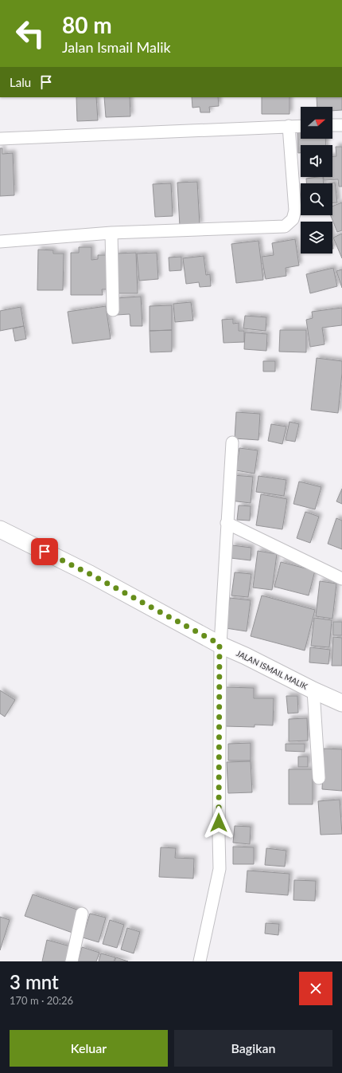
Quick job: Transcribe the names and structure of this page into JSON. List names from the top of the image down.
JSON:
{
  "streets": {
    "main road": ["JALAN ISMAIL MALIK"]
  },
  "north": "right",
  "page": {
    "turn": ["80 m", "Jalan Ismail Malik"],
    "then": "Lalu",
    "heading": ["3 mnt", "170 m · 20:26"],
    "buttons": ["Keluar", "Bagikan"]
  }
}
